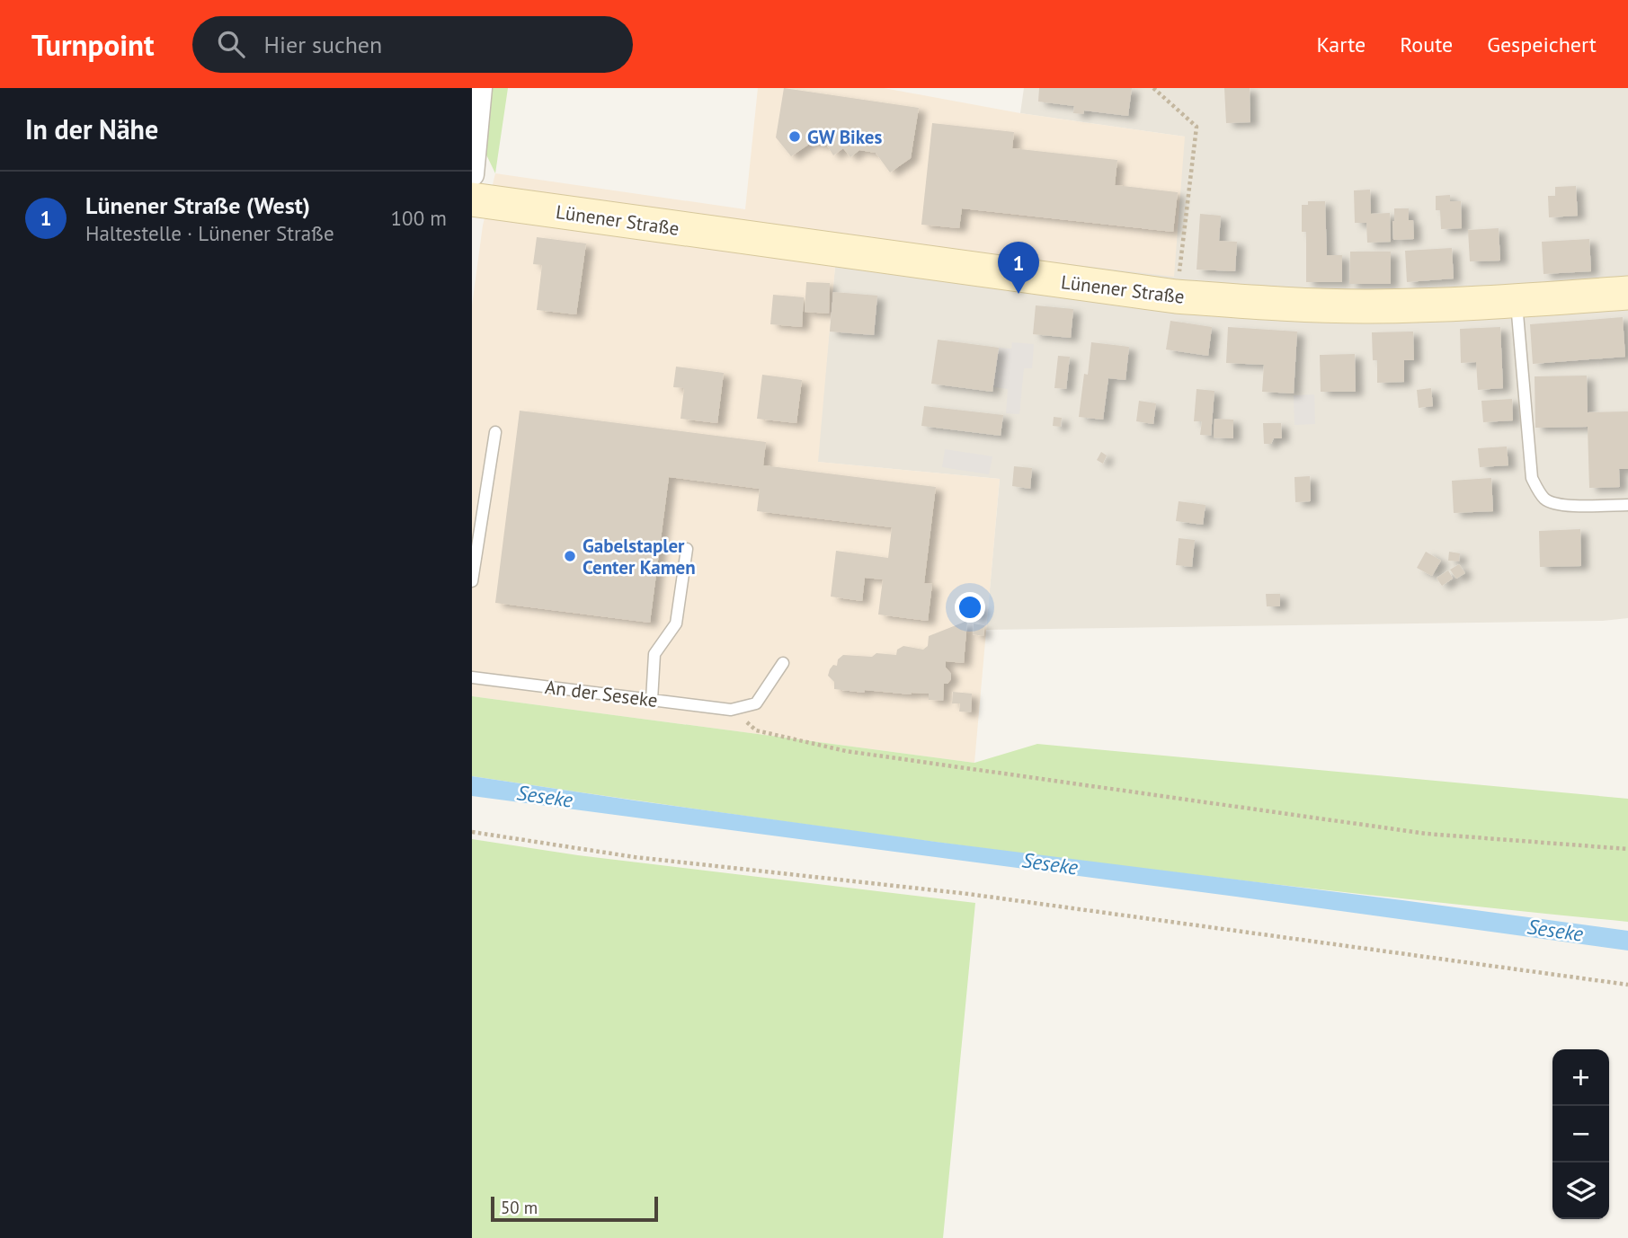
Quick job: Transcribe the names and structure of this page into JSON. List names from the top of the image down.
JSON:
{
  "streets": {
    "main road": ["Lünener Straße"],
    "lane": ["An der Seseke"]
  },
  "water": ["Seseke"],
  "places": ["GW Bikes", "Gabelstapler Center Kamen"],
  "scale_bar": "50 m",
  "page": {
    "header": "Turnpoint",
    "search": "Hier suchen",
    "nav": ["Karte", "Route", "Gespeichert"],
    "heading": "In der Nähe",
    "list": [
      {
        "mark": "1",
        "name": "Lünener Straße (West)",
        "note": "Haltestelle · Lünener Straße",
        "value": "100 m"
      }
    ],
    "pins": "1",
    "map_buttons": ["+", "−"],
    "scale": "50 m"
  }
}
